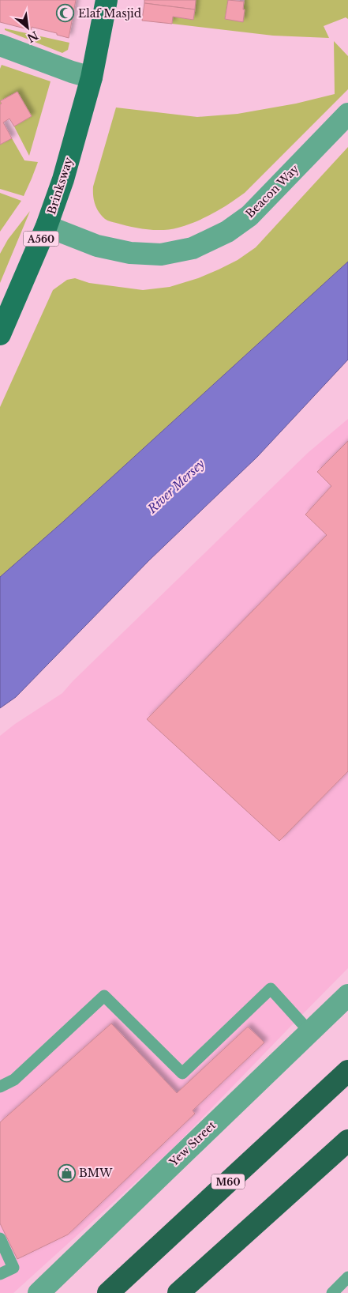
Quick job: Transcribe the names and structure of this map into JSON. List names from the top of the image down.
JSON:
{
  "streets": {
    "highway": ["M60"],
    "main road": ["Brinksway", "A560"],
    "street": ["Beacon Way", "Yew Street"]
  },
  "crossings": [
    ["Brinksway", "Beacon Way"],
    ["Brinksway", "A560"]
  ],
  "water": ["River Mersey"],
  "places": {
    "mosque": ["Elaf Masjid"],
    "shop": ["BMW"]
  },
  "north": "bottom right"
}
